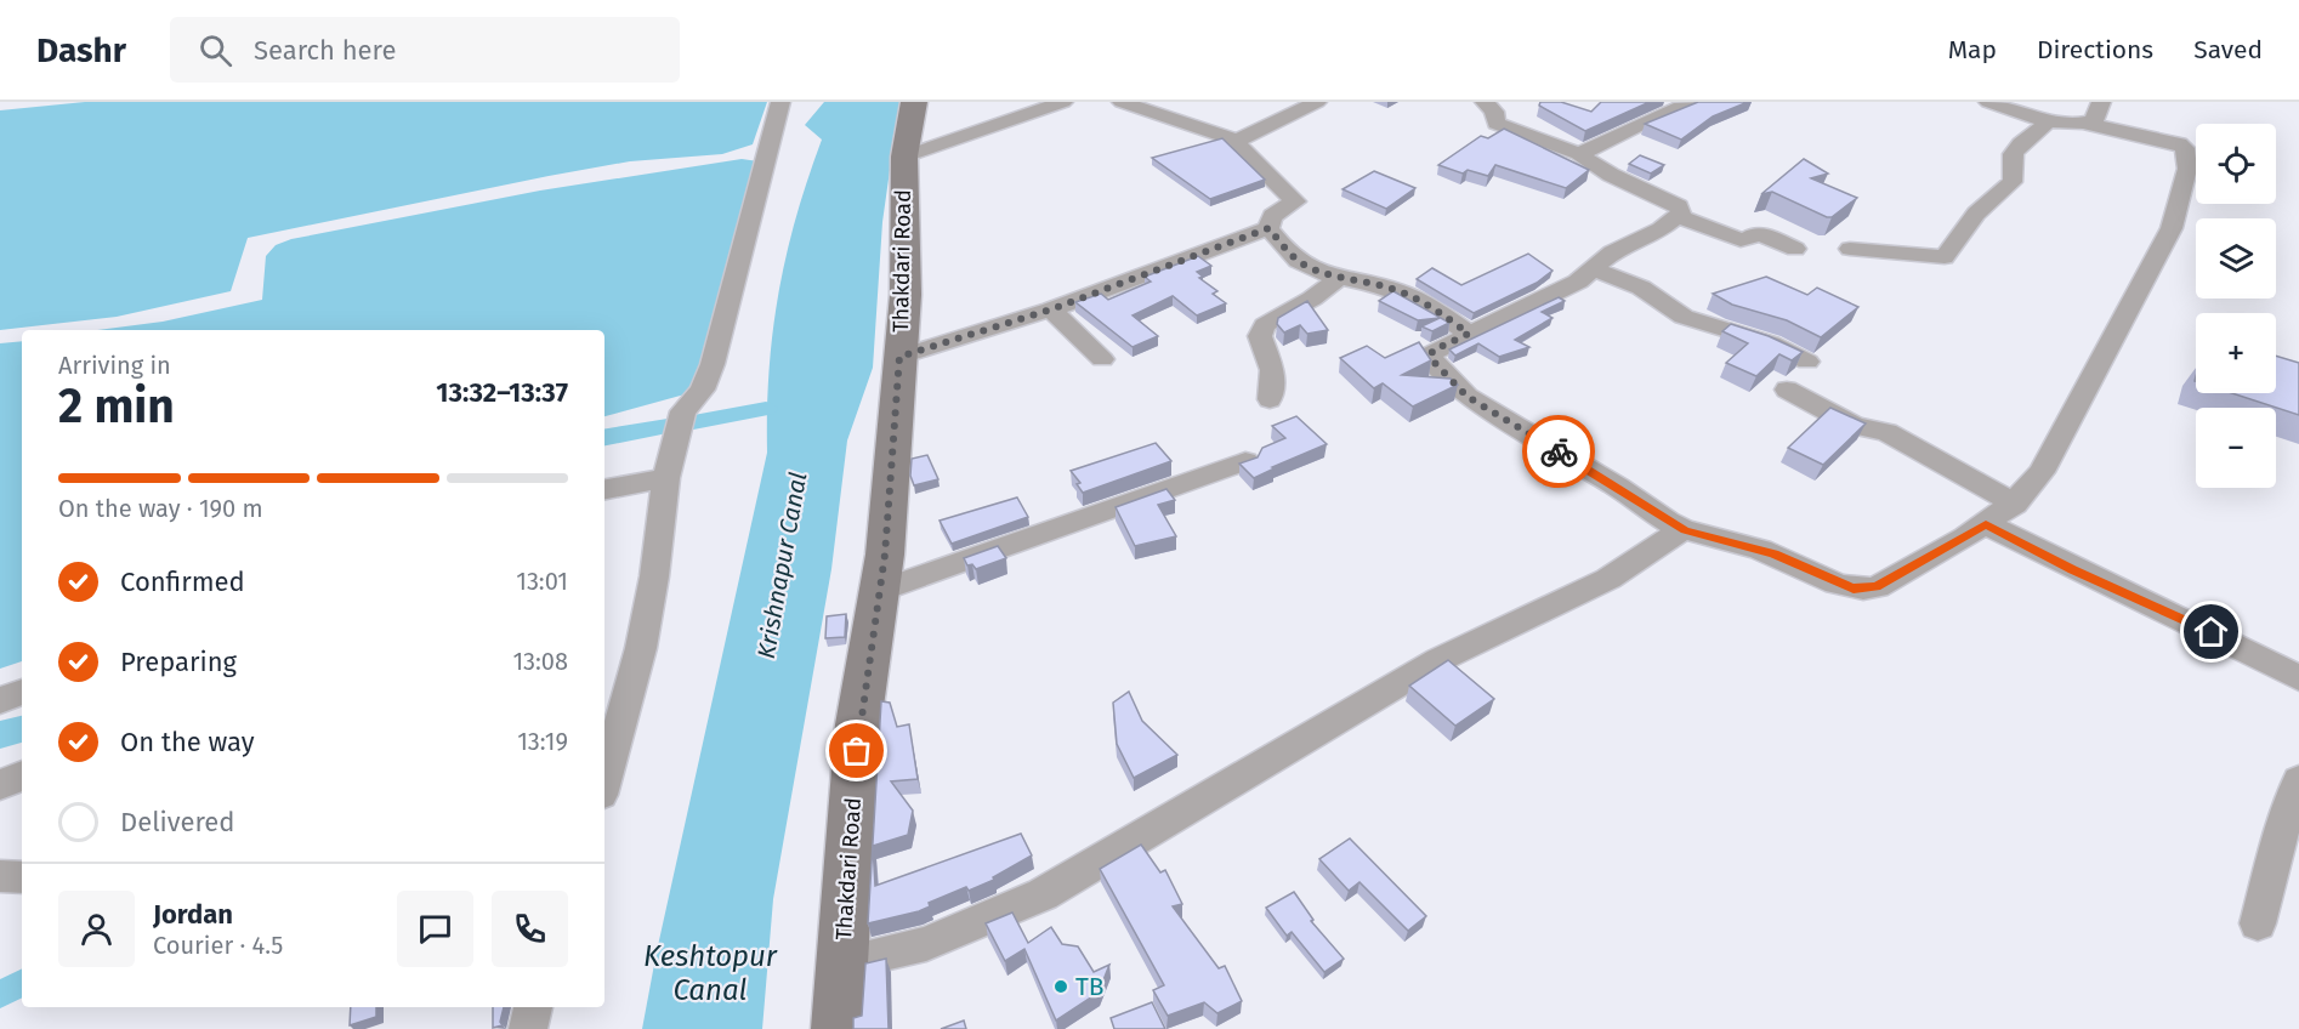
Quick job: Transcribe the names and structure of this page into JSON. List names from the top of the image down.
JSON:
{
  "streets": {
    "street": ["Thakdari Road"]
  },
  "water": ["Krishnapur Canal", "Keshtopur Canal"],
  "places": ["TB"],
  "page": {
    "header": "Dashr",
    "search": "Search here",
    "nav": ["Map", "Directions", "Saved"],
    "map_buttons": ["+", "−"],
    "heading": ["2 min", "Arriving in", "13:32–13:37"],
    "panel": ["Jordan", "Courier · 4.5"],
    "bar": "On the way · 190 m",
    "list": [
      ["Confirmed", "13:01"],
      ["Preparing", "13:08"],
      ["On the way", "13:19"],
      "Delivered"
    ]
  }
}
